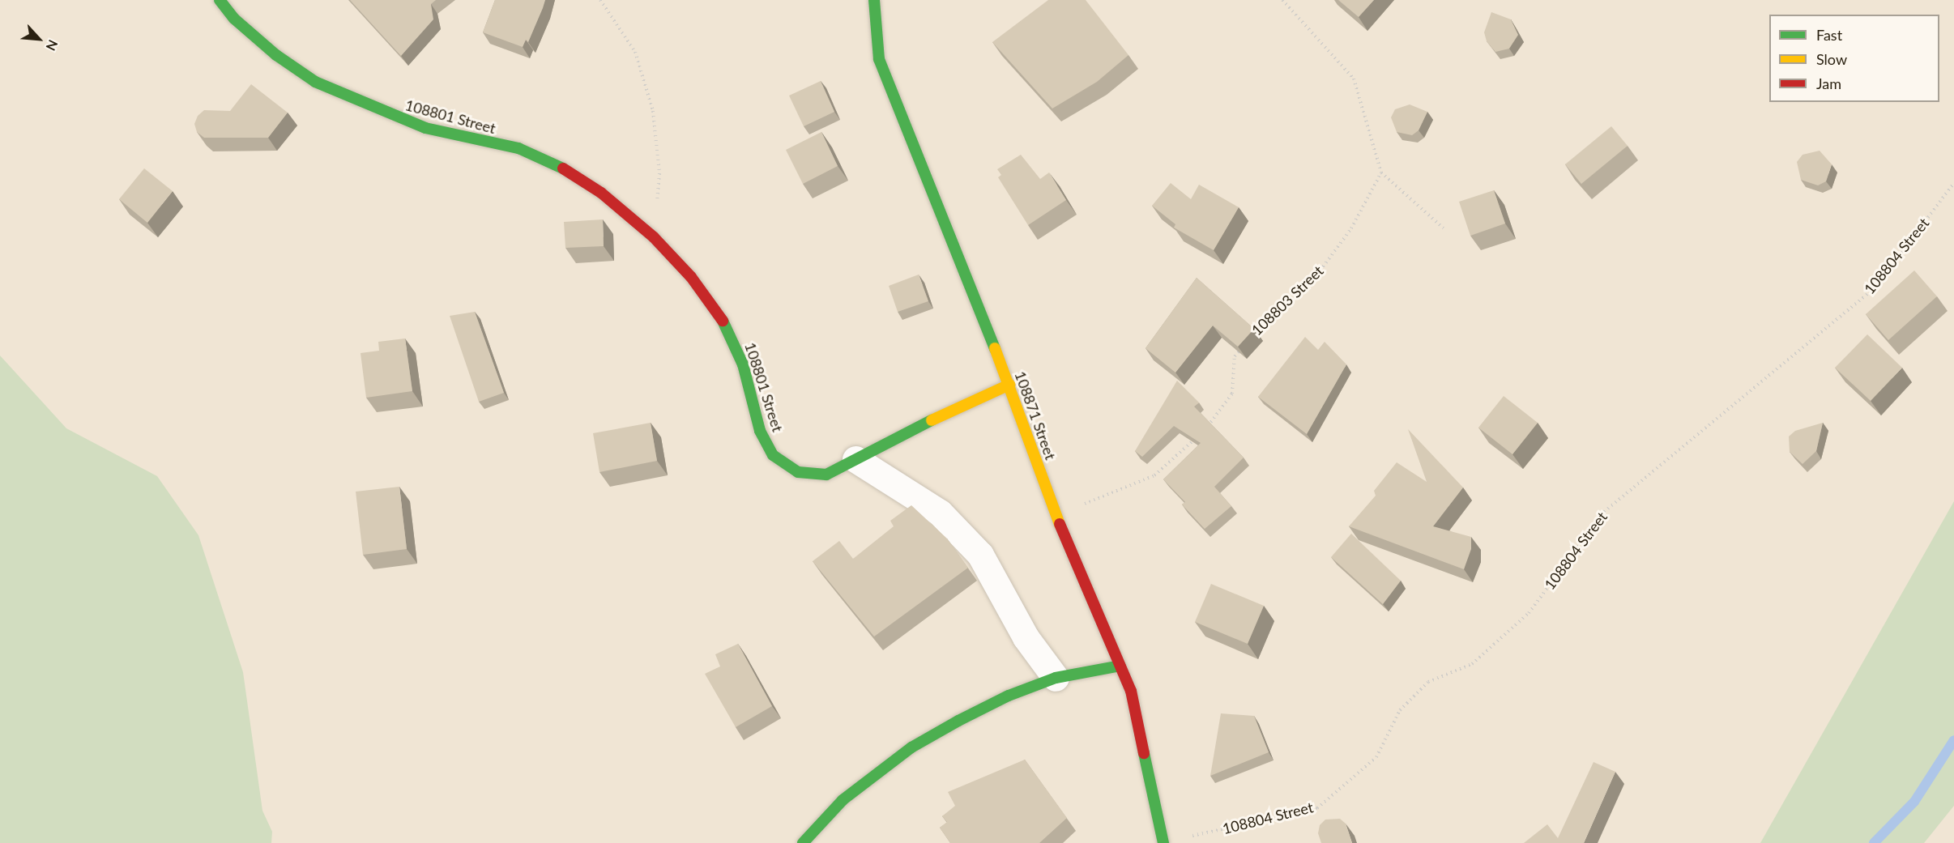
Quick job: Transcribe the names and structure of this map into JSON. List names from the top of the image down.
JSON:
{
  "streets": {
    "street": ["108801 Street", "108871 Street"],
    "path": ["108804 Street", "108803 Street"]
  },
  "crossings": [
    ["108801 Street", "108871 Street"],
    ["108804 Street", "108871 Street"]
  ],
  "legend": ["Fast", "Slow", "Jam"],
  "north": "bottom right"
}
